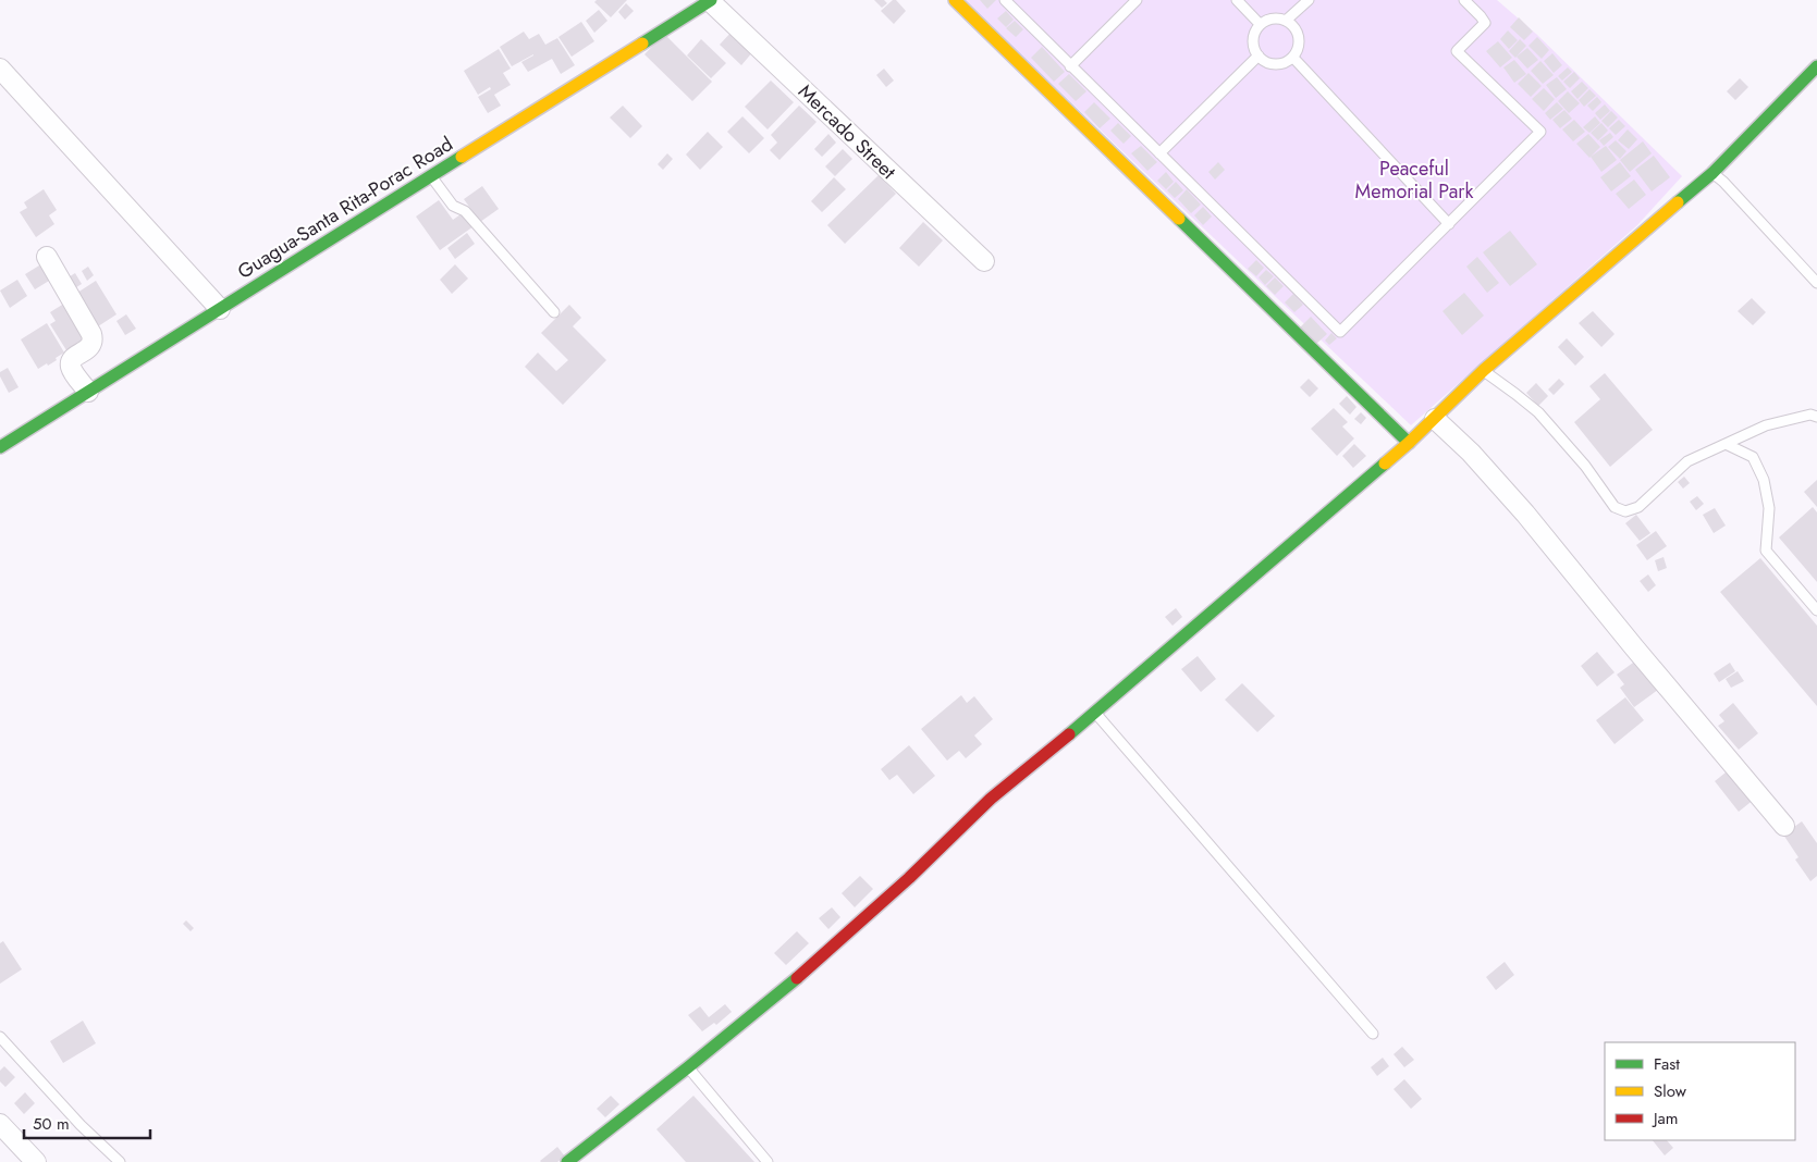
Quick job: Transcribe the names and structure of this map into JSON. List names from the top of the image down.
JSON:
{
  "streets": {
    "street": ["Mercado Street", "Guagua-Santa Rita-Porac Road"]
  },
  "crossings": [
    ["Mercado Street", "Guagua-Santa Rita-Porac Road"]
  ],
  "parks": ["Peaceful Memorial Park"],
  "legend": ["Fast", "Slow", "Jam"],
  "scale_bar": "50 m"
}
